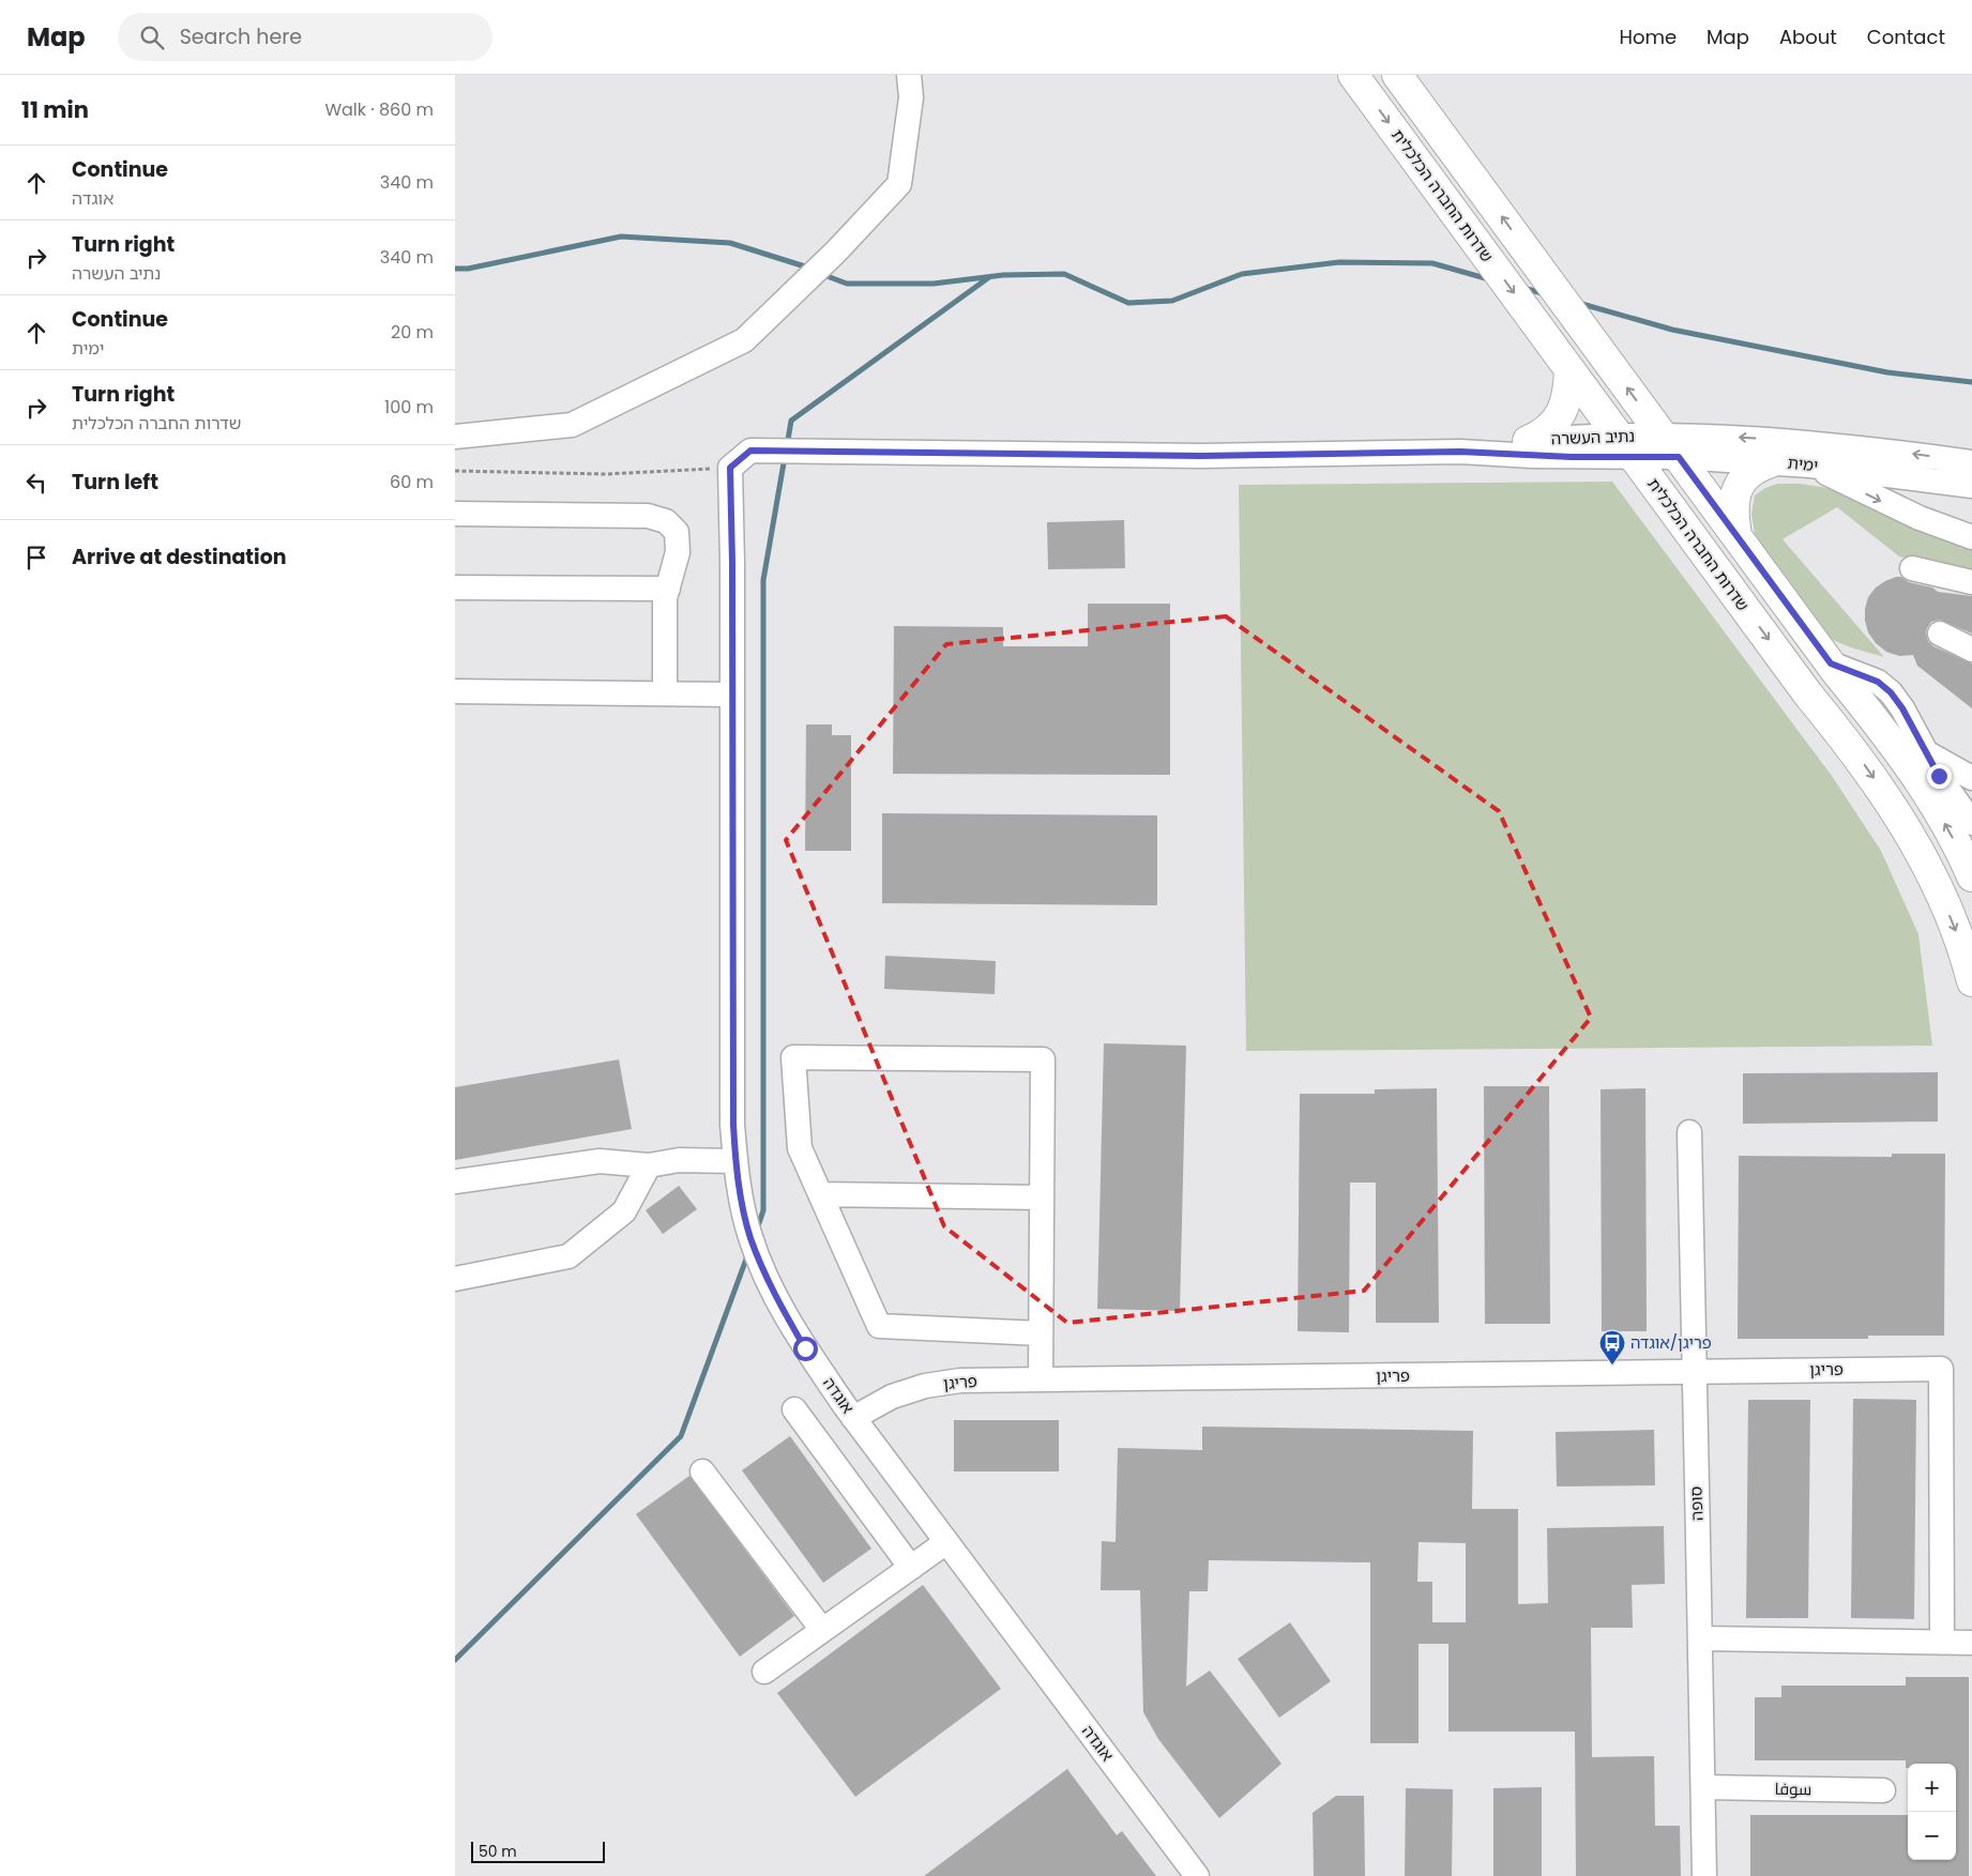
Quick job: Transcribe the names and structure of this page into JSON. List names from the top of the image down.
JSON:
{
  "streets": {
    "main road": ["שדרות החברה הכלכלית"],
    "street": [
      "נתיב העשרה",
      "ימית",
      "פריגן",
      "אוגדה",
      "סופה",
      "سوفا"
    ]
  },
  "crossings": [
    ["שדרות החברה הכלכלית", "נתיב העשרה"],
    ["נתיב העשרה", "ימית"],
    ["נתיב העשרה", "אוגדה"],
    ["פריגן", "אוגדה"],
    ["פריגן", "סופה"],
    ["סופה", "سوفا"]
  ],
  "places": {
    "bus stop": ["פריגן/אוגדה"]
  },
  "scale_bar": "50 m",
  "page": {
    "header": "Map",
    "search": "Search here",
    "nav": [
      "Home",
      "Map",
      "About",
      "Contact"
    ],
    "heading": ["11 min", "Walk · 860 m"],
    "list": [
      ["Continue", "אוגדה", "340 m"],
      ["Turn right", "נתיב העשרה", "340 m"],
      ["Continue", "ימית", "20 m"],
      ["Turn right", "שדרות החברה הכלכלית", "100 m"],
      ["Turn left", "60 m"],
      "Arrive at destination"
    ],
    "map_buttons": ["+", "−"],
    "scale": "50 m"
  }
}
